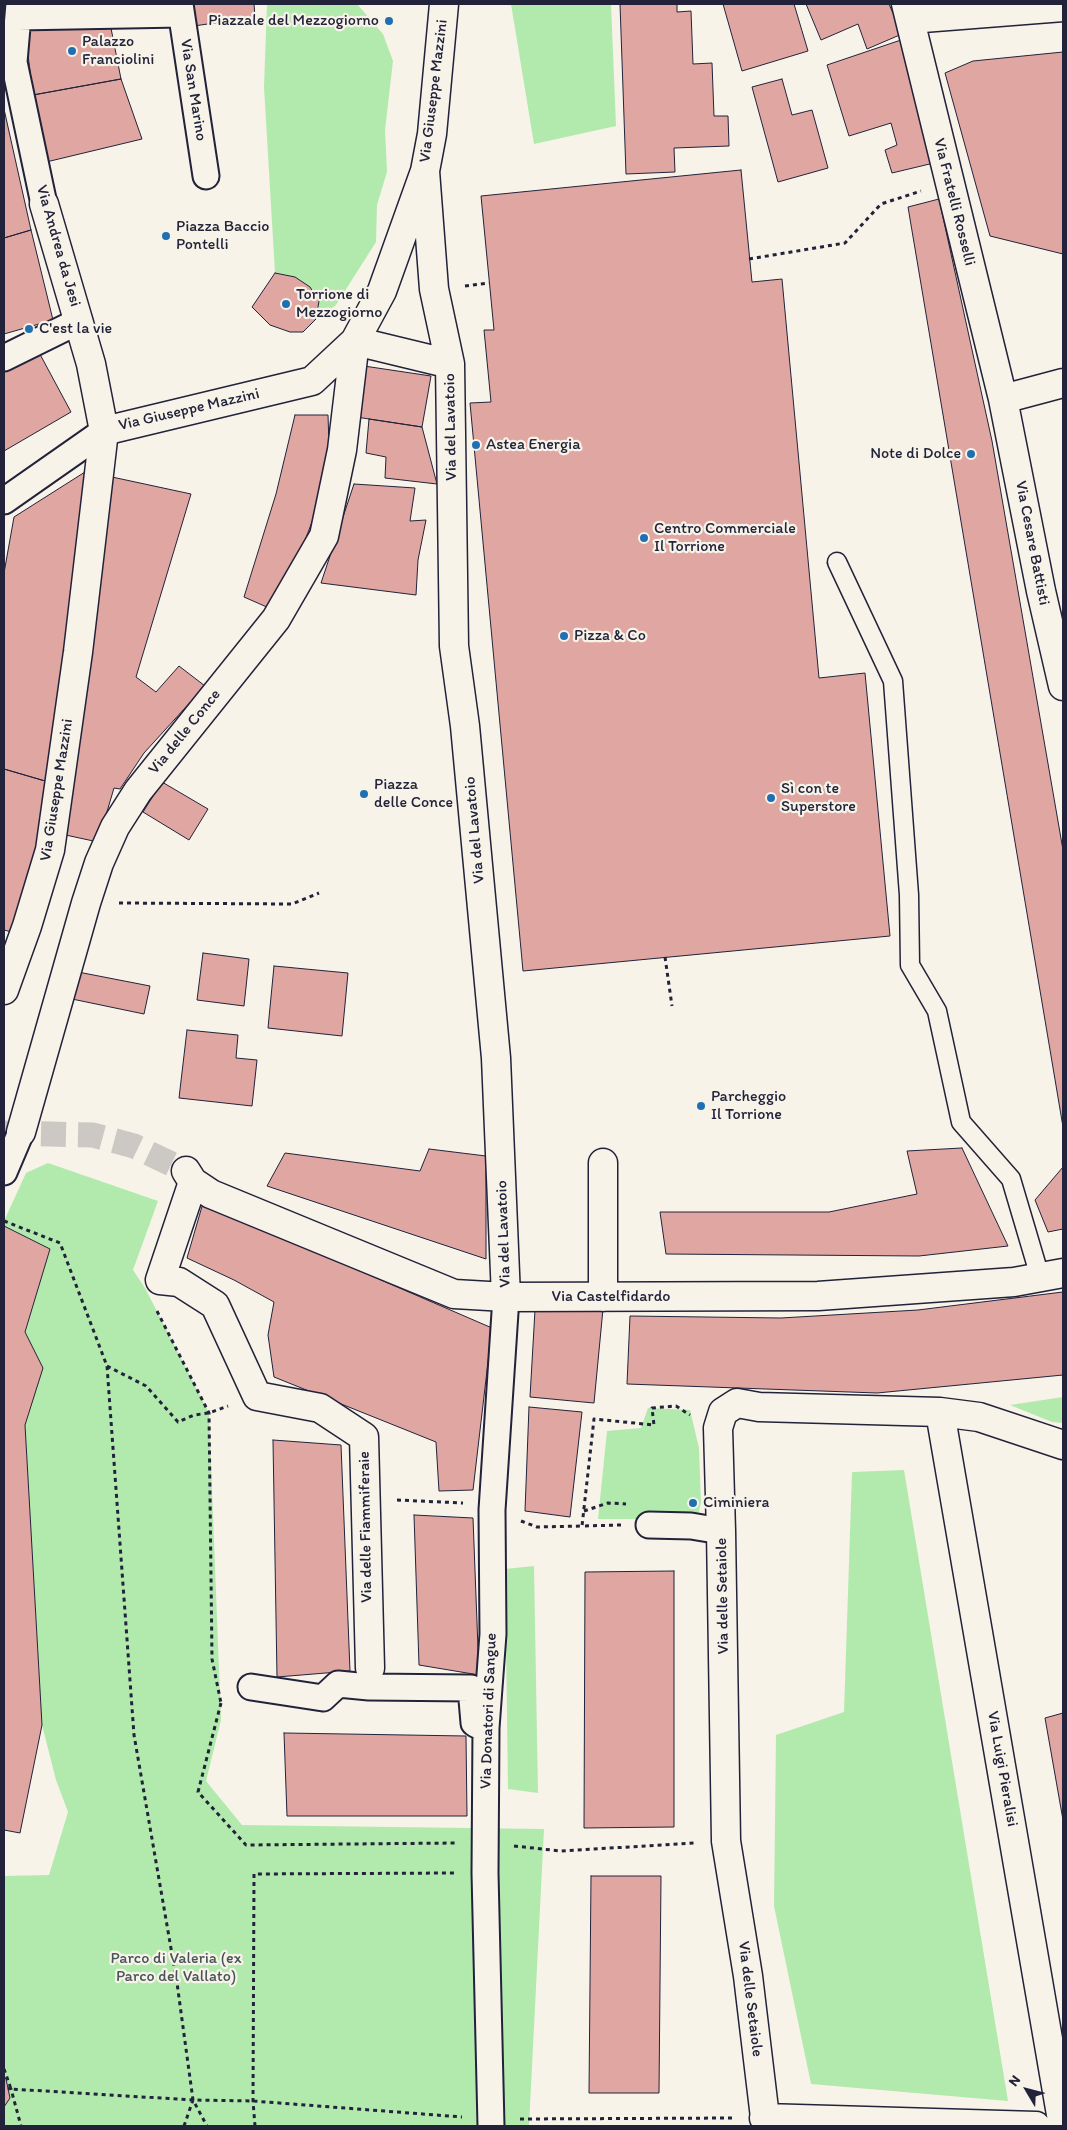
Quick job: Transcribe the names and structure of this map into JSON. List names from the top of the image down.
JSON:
{
  "streets": {
    "street": [
      "Via San Marino",
      "Via Giuseppe Mazzini",
      "Via Fratelli Rosselli",
      "Via Andrea da Jesi",
      "Via del Lavatoio",
      "Via Cesare Battisti",
      "Via delle Conce",
      "Via Castelfidardo",
      "Via delle Fiammiferaie",
      "Via delle Setaiole",
      "Via Donatori di Sangue",
      "Via Luigi Pieralisi"
    ]
  },
  "crossings": [
    ["Via Giuseppe Mazzini", "Via Andrea da Jesi"],
    ["Via Giuseppe Mazzini", "Via del Lavatoio"],
    ["Via Giuseppe Mazzini", "Via delle Conce"],
    ["Via Fratelli Rosselli", "Via Cesare Battisti"],
    ["Via del Lavatoio", "Via delle Conce"],
    ["Via del Lavatoio", "Via Castelfidardo"],
    ["Via del Lavatoio", "Via Donatori di Sangue"],
    ["Via Castelfidardo", "Via delle Fiammiferaie"],
    ["Via Castelfidardo", "Via Donatori di Sangue"]
  ],
  "parks": ["Parco di Valeria (ex Parco del Vallato)"],
  "places": [
    "Piazzale del Mezzogiorno",
    "Palazzo Franciolini",
    "Piazza Baccio Pontelli",
    "Torrione di Mezzogiorno",
    "C'est la vie",
    "Astea Energia",
    "Note di Dolce",
    "Centro Commerciale Il Torrione",
    "Pizza & Co",
    "Piazza delle Conce",
    "Sì con te Superstore",
    "Parcheggio Il Torrione",
    "Ciminiera"
  ],
  "north": "top left"
}
